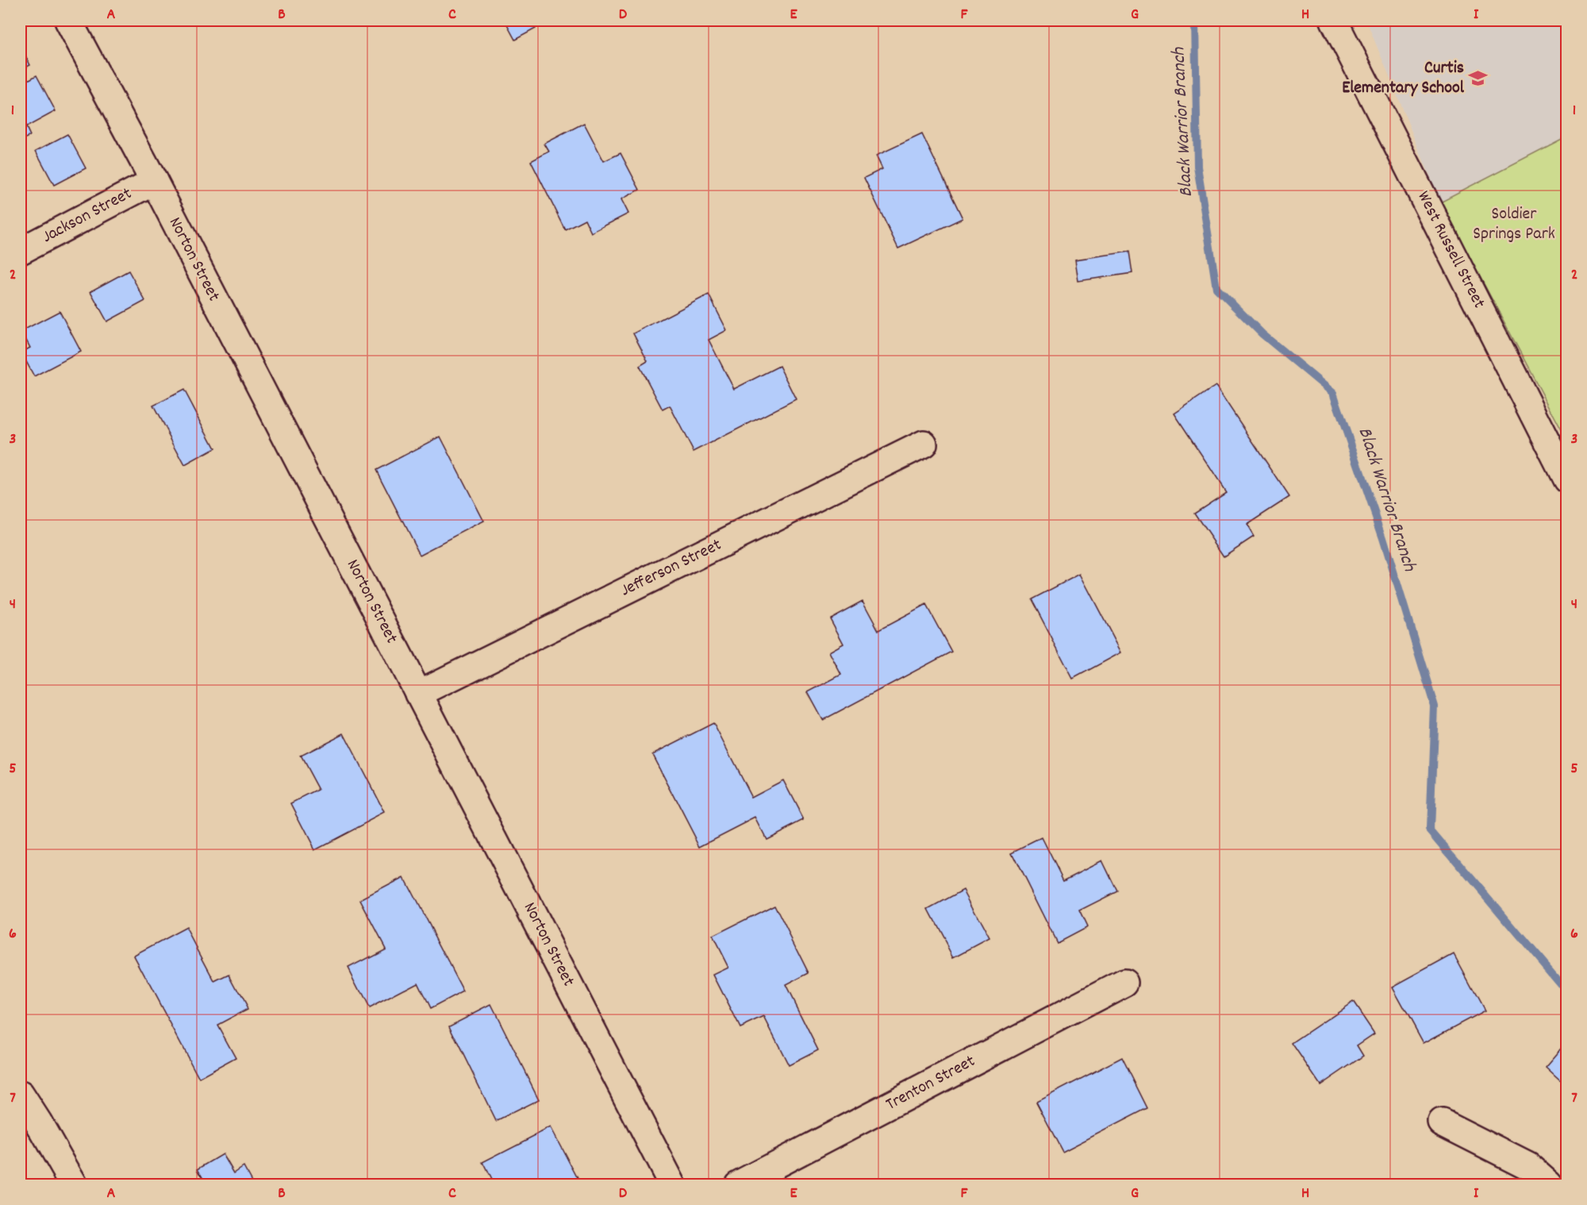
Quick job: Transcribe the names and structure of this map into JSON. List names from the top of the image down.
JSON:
{
  "streets": {
    "street": [
      "Jackson Street",
      "West Russell Street",
      "Norton Street",
      "Jefferson Street",
      "Trenton Street"
    ]
  },
  "crossings": [
    ["Jackson Street", "Norton Street"],
    ["Norton Street", "Jefferson Street"]
  ],
  "water": ["Black Warrior Branch"],
  "parks": ["Soldier Springs Park"],
  "places": {
    "school or university": ["Curtis Elementary School"]
  },
  "grid": {
    "columns": [
      "A",
      "B",
      "C",
      "D",
      "E",
      "F",
      "G",
      "H",
      "I"
    ],
    "rows": [
      "1",
      "2",
      "3",
      "4",
      "5",
      "6",
      "7"
    ]
  }
}
